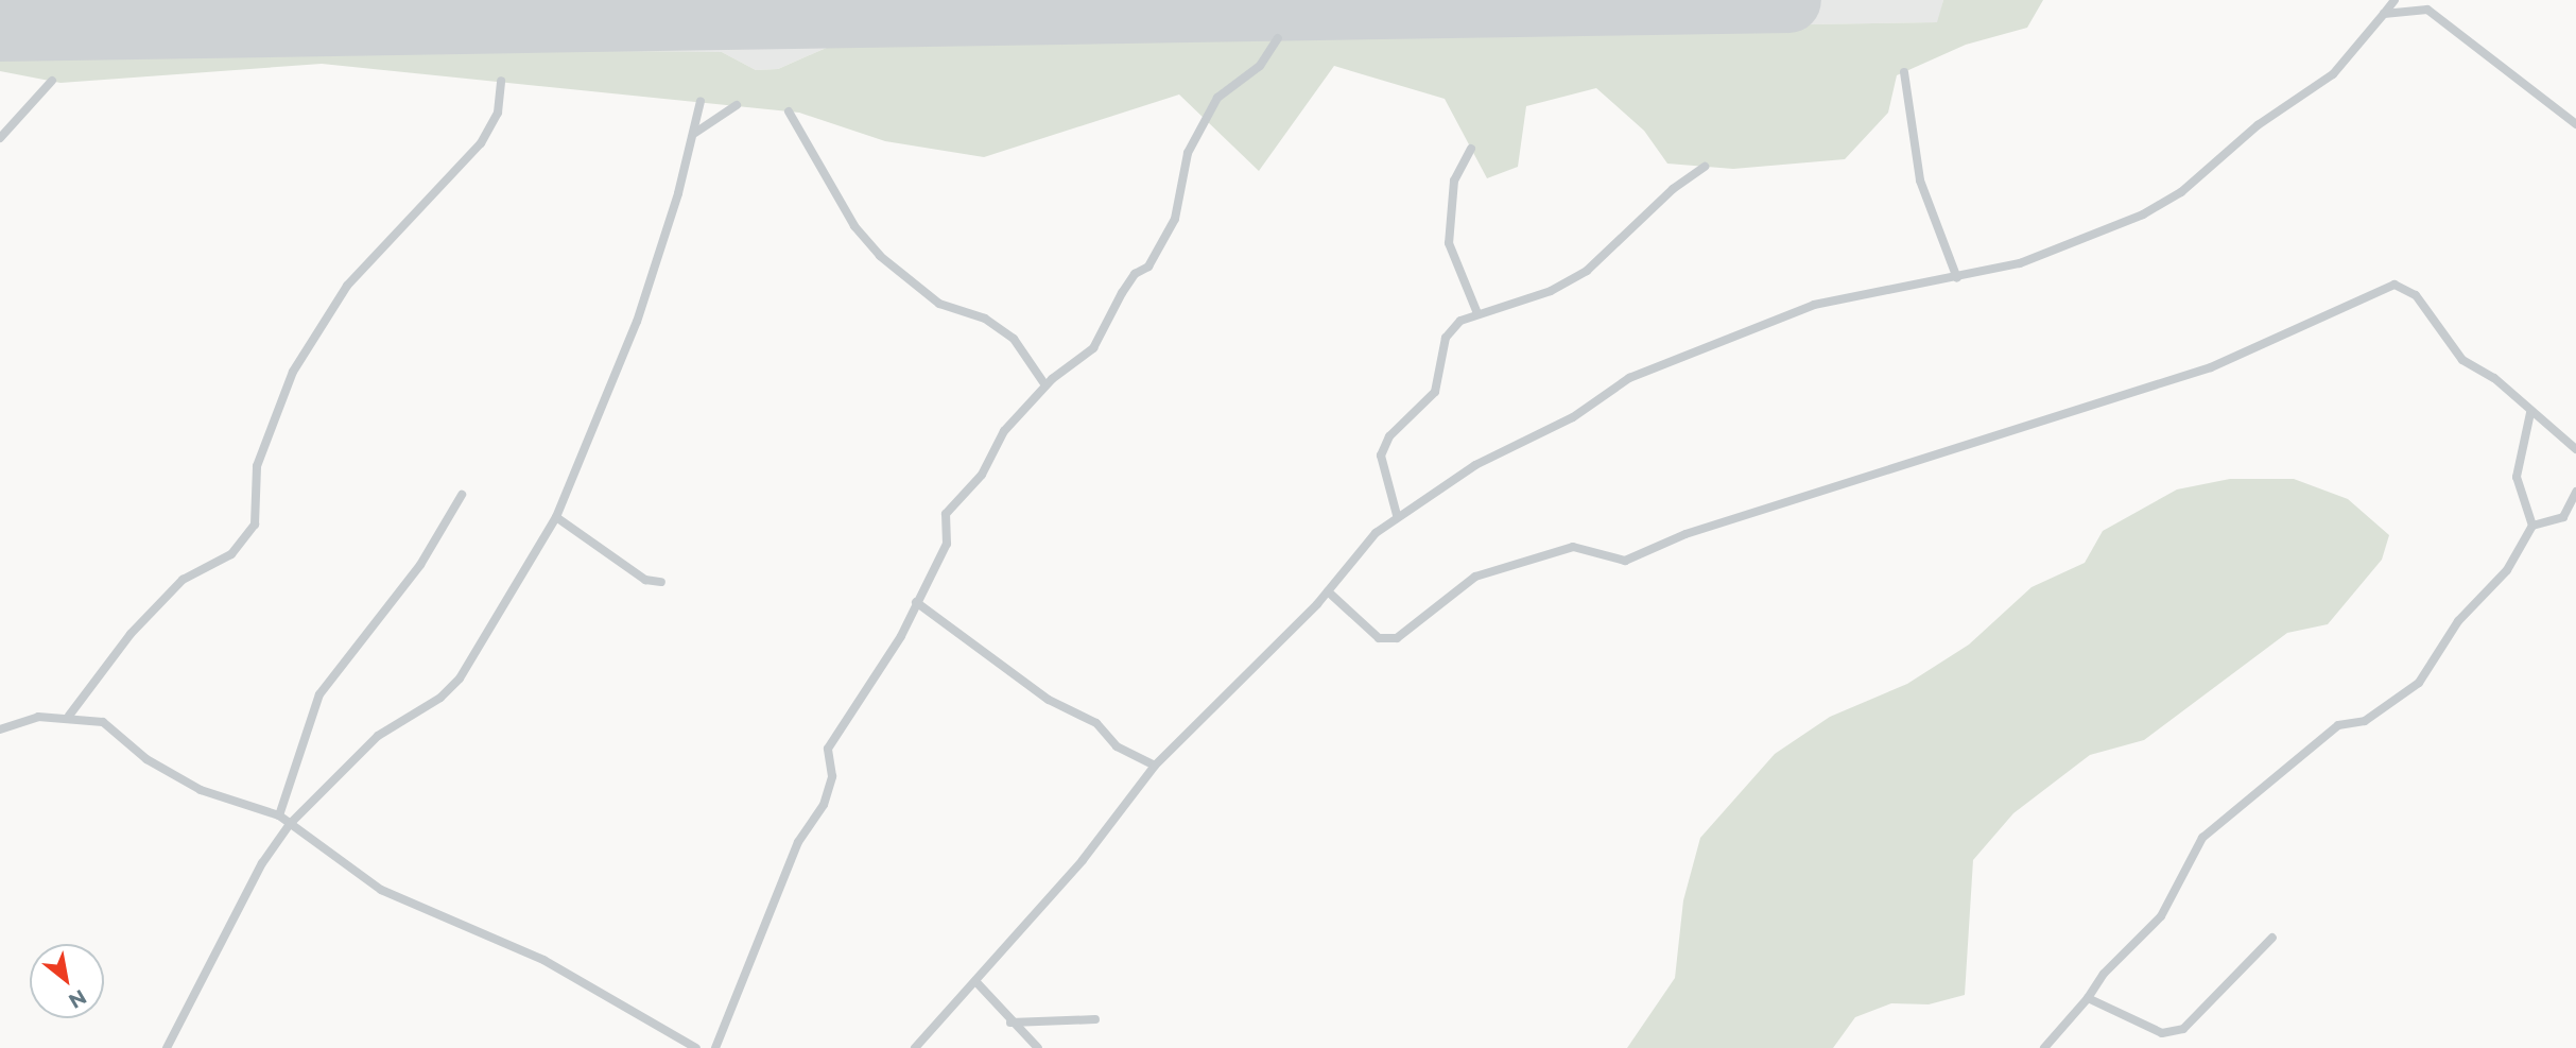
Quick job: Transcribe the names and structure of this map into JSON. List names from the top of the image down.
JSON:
{
  "north": "bottom right"
}
